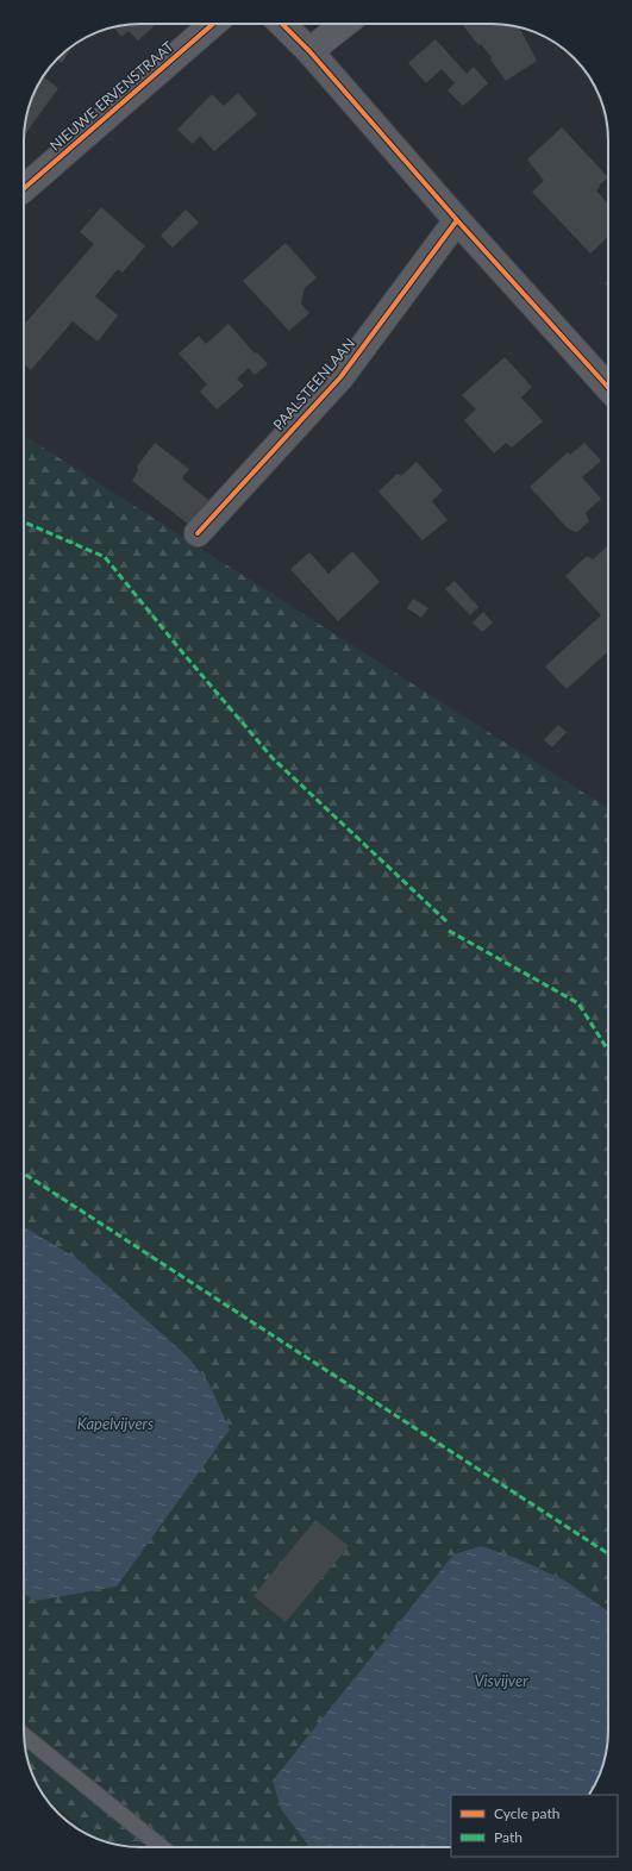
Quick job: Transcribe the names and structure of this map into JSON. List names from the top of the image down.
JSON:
{
  "streets": {
    "street": ["NIEUWE ERVENSTRAAT", "PAALSTEENLAAN"]
  },
  "water": ["Kapelvijvers", "Visvijver"],
  "legend": ["Cycle path", "Path"]
}
